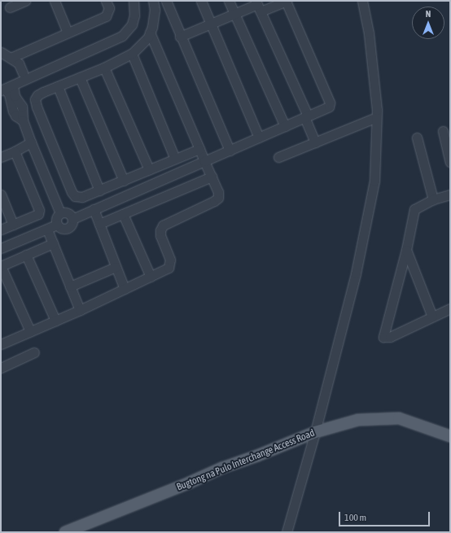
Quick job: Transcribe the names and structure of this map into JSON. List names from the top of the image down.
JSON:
{
  "streets": {
    "main road": ["Bugtong na Pulo Interchange Access Road"]
  },
  "scale_bar": "100 m",
  "north": "top"
}
